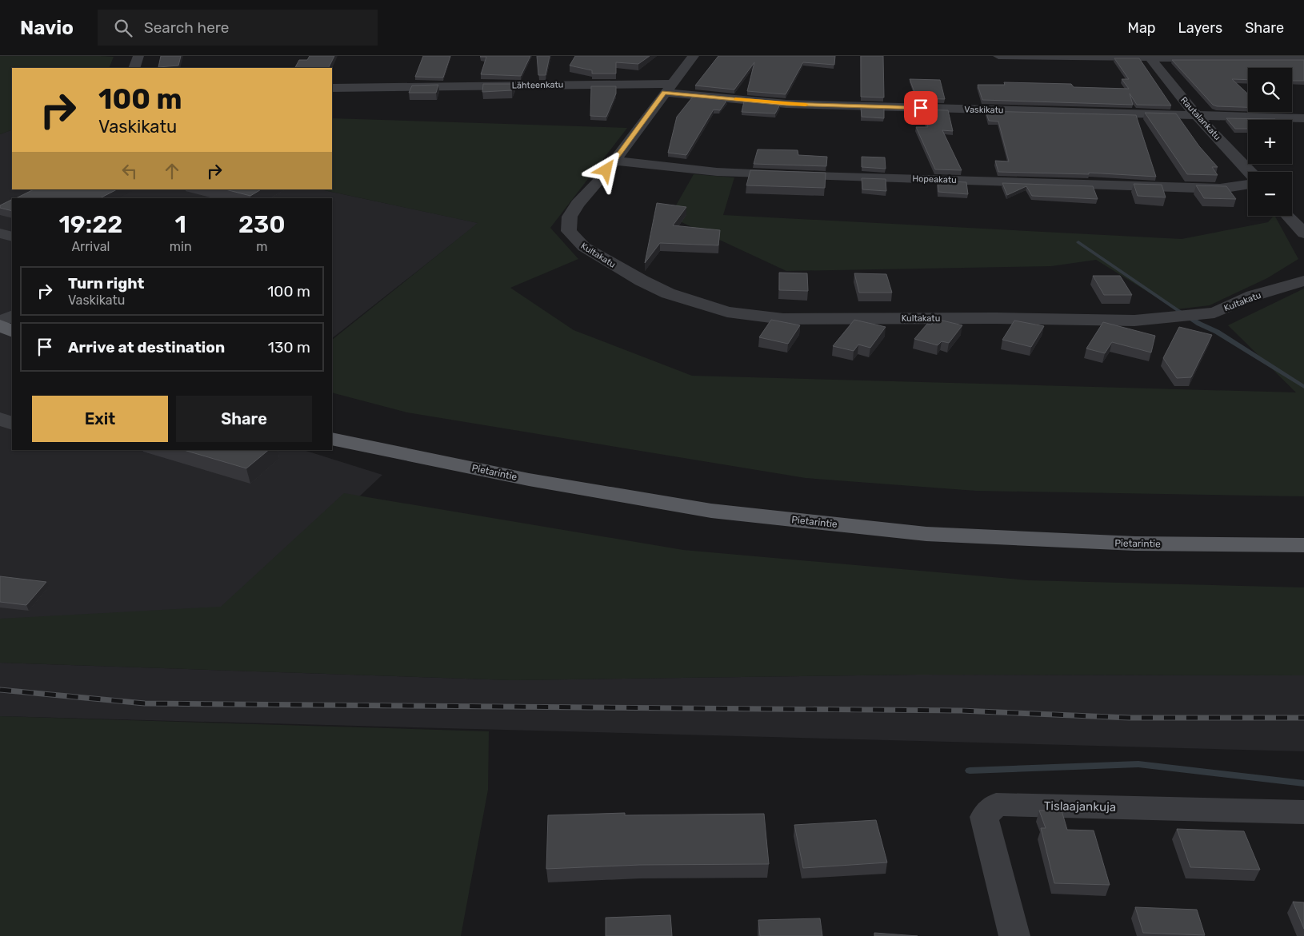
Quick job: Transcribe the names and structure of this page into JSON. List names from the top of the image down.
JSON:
{
  "streets": {
    "main road": ["Pietarintie"],
    "street": [
      "Lähteenkatu",
      "Vaskikatu",
      "Rautalankatu",
      "Hopeakatu",
      "Kultakatu",
      "Tislaajankuja"
    ]
  },
  "crossings": [
    ["Lähteenkatu", "Vaskikatu"],
    ["Vaskikatu", "Rautalankatu"],
    ["Hopeakatu", "Kultakatu"]
  ],
  "page": {
    "header": "Navio",
    "search": "Search here",
    "nav": ["Map", "Layers", "Share"],
    "map_buttons": ["+", "−"],
    "turn": ["100 m", "Vaskikatu"],
    "eta": [
      "19:22",
      "Arrival",
      "1",
      "min",
      "230",
      "m"
    ],
    "list": [
      {
        "name": "Turn right",
        "note": "Vaskikatu",
        "value": "100 m"
      },
      {
        "name": "Arrive at destination",
        "value": "130 m"
      }
    ],
    "buttons": ["Exit", "Share"]
  }
}
